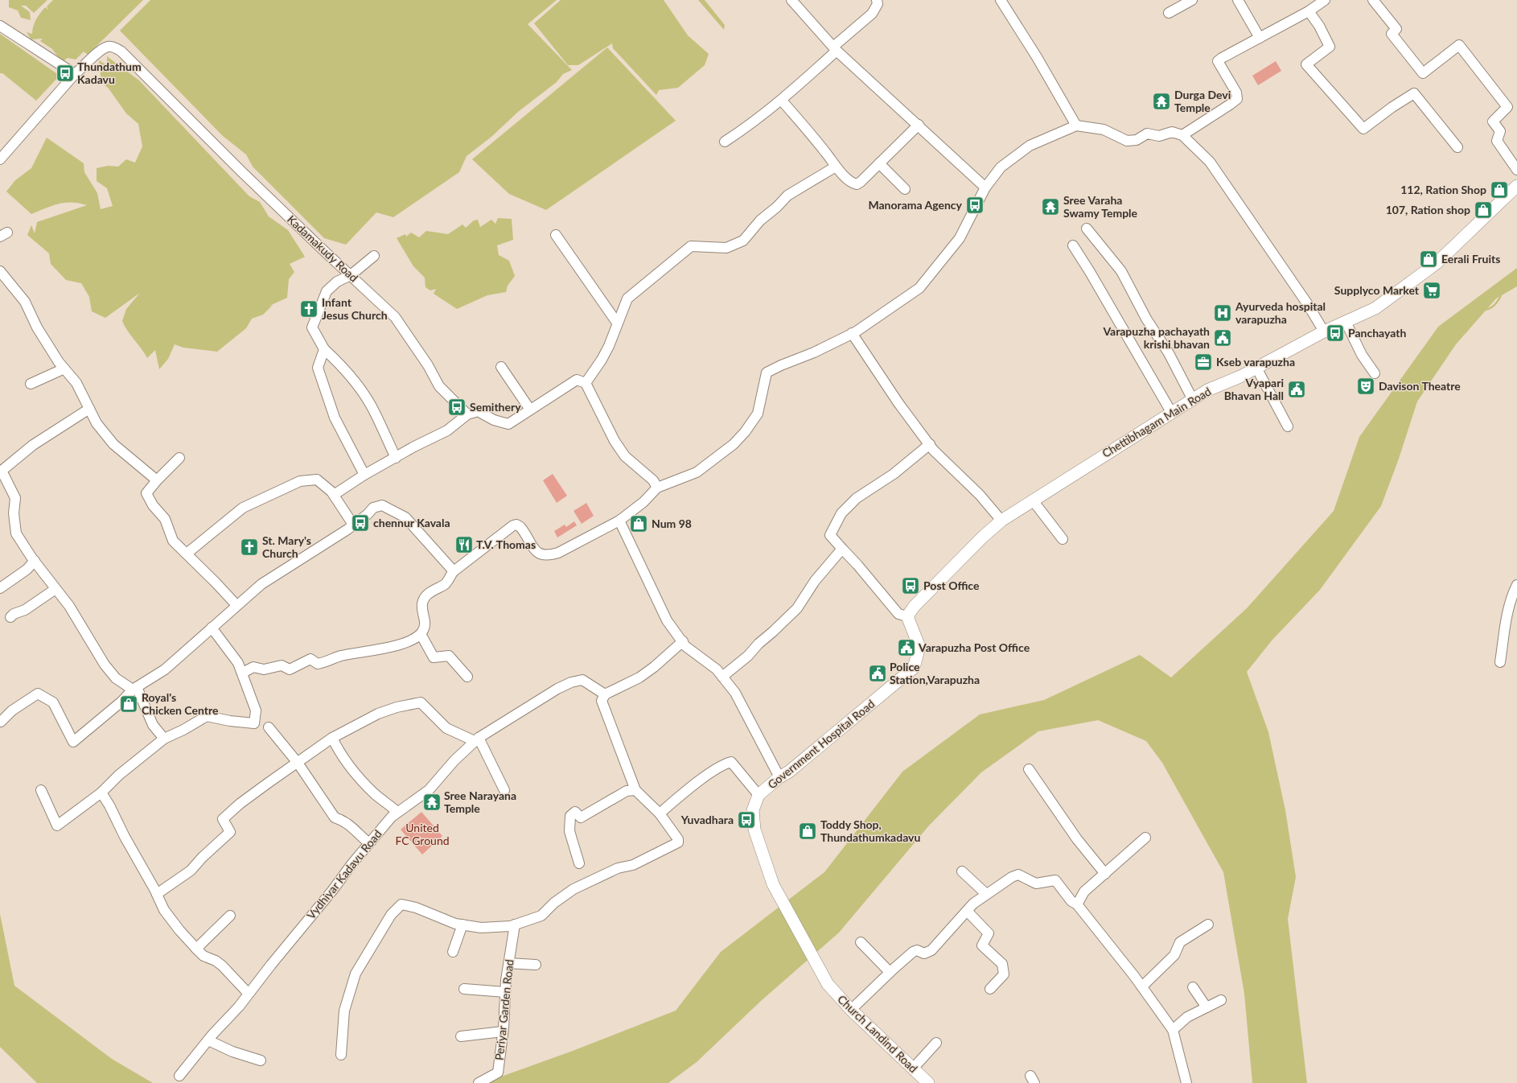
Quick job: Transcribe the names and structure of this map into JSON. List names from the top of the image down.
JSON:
{
  "streets": {
    "main road": ["Chettibhagam Main Road", "Government Hospital Road", "Church Landind Road"],
    "street": ["Kadamakudy Road", "Vydhiyar Kadavu Road", "Periyar Garden Road"]
  },
  "crossings": [
    ["Chettibhagam Main Road", "Government Hospital Road"],
    ["Government Hospital Road", "Church Landind Road"]
  ],
  "parks": ["United FC Ground"],
  "places": {
    "bus stop": [
      "Thundathum Kadavu",
      "Manorama Agency",
      "Panchayath",
      "Semithery",
      "chennur Kavala",
      "Post Office",
      "Yuvadhara"
    ],
    "temple": ["Durga Devi Temple", "Sree Varaha Swamy Temple", "Sree Narayana Temple"],
    "shop": [
      "112, Ration Shop",
      "107, Ration shop",
      "Eerali Fruits",
      "Num 98",
      "Royal's Chicken Centre",
      "Toddy Shop, Thundathumkadavu"
    ],
    "supermarket": ["Supplyco Market"],
    "church": ["Infant Jesus Church", "St. Mary's Church"],
    "hospital": ["Ayurveda hospital varapuzha"],
    "public building": [
      "Varapuzha pachayath krishi bhavan",
      "Vyapari Bhavan Hall",
      "Varapuzha Post Office",
      "Police Station,Varapuzha"
    ],
    "office": ["Kseb varapuzha"],
    "theatre": ["Davison Theatre"],
    "restaurant": ["T.V. Thomas"]
  }
}
